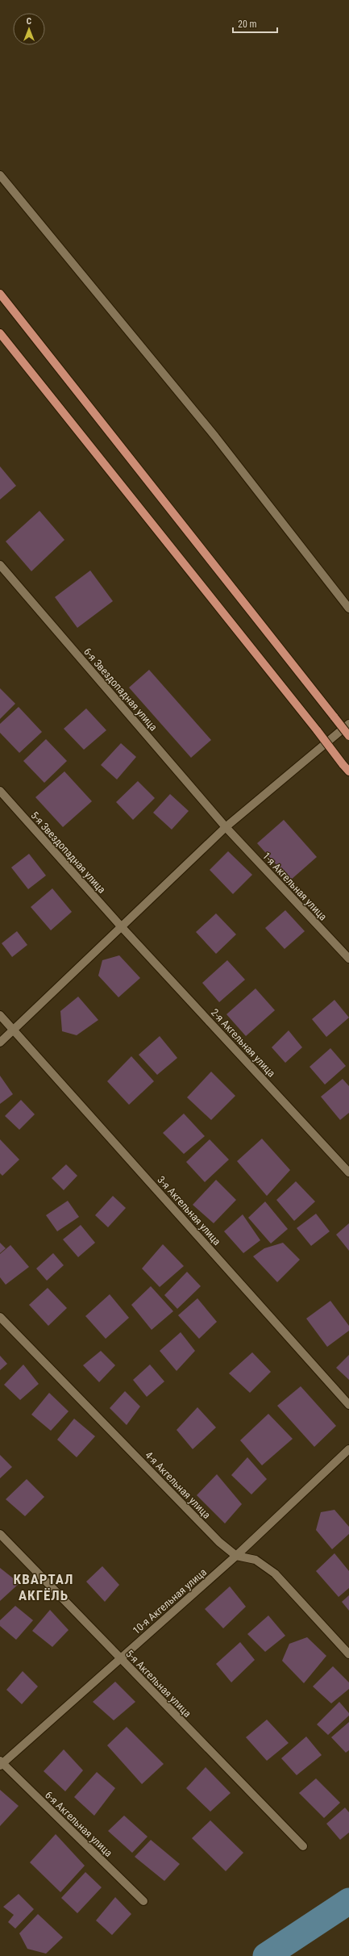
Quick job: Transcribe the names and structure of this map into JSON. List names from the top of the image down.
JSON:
{
  "streets": {
    "street": [
      "6-я Звездопадная улица",
      "5-я Звездопадная улица",
      "1-я Акгельная улица",
      "2-я Акгельная улица",
      "3-я Акгельная улица",
      "4-я Акгельная улица",
      "10-я Акгельная улица",
      "5-я Акгельная улица",
      "6-я Акгельная улица"
    ]
  },
  "crossings": [
    ["6-я Звездопадная улица", "1-я Акгельная улица"],
    ["5-я Звездопадная улица", "2-я Акгельная улица"],
    ["4-я Акгельная улица", "10-я Акгельная улица"],
    ["10-я Акгельная улица", "5-я Акгельная улица"],
    ["10-я Акгельная улица", "6-я Акгельная улица"]
  ],
  "districts": ["КВАРТАЛ АКГЁЛЬ"],
  "scale_bar": "20 m",
  "north": "top"
}
